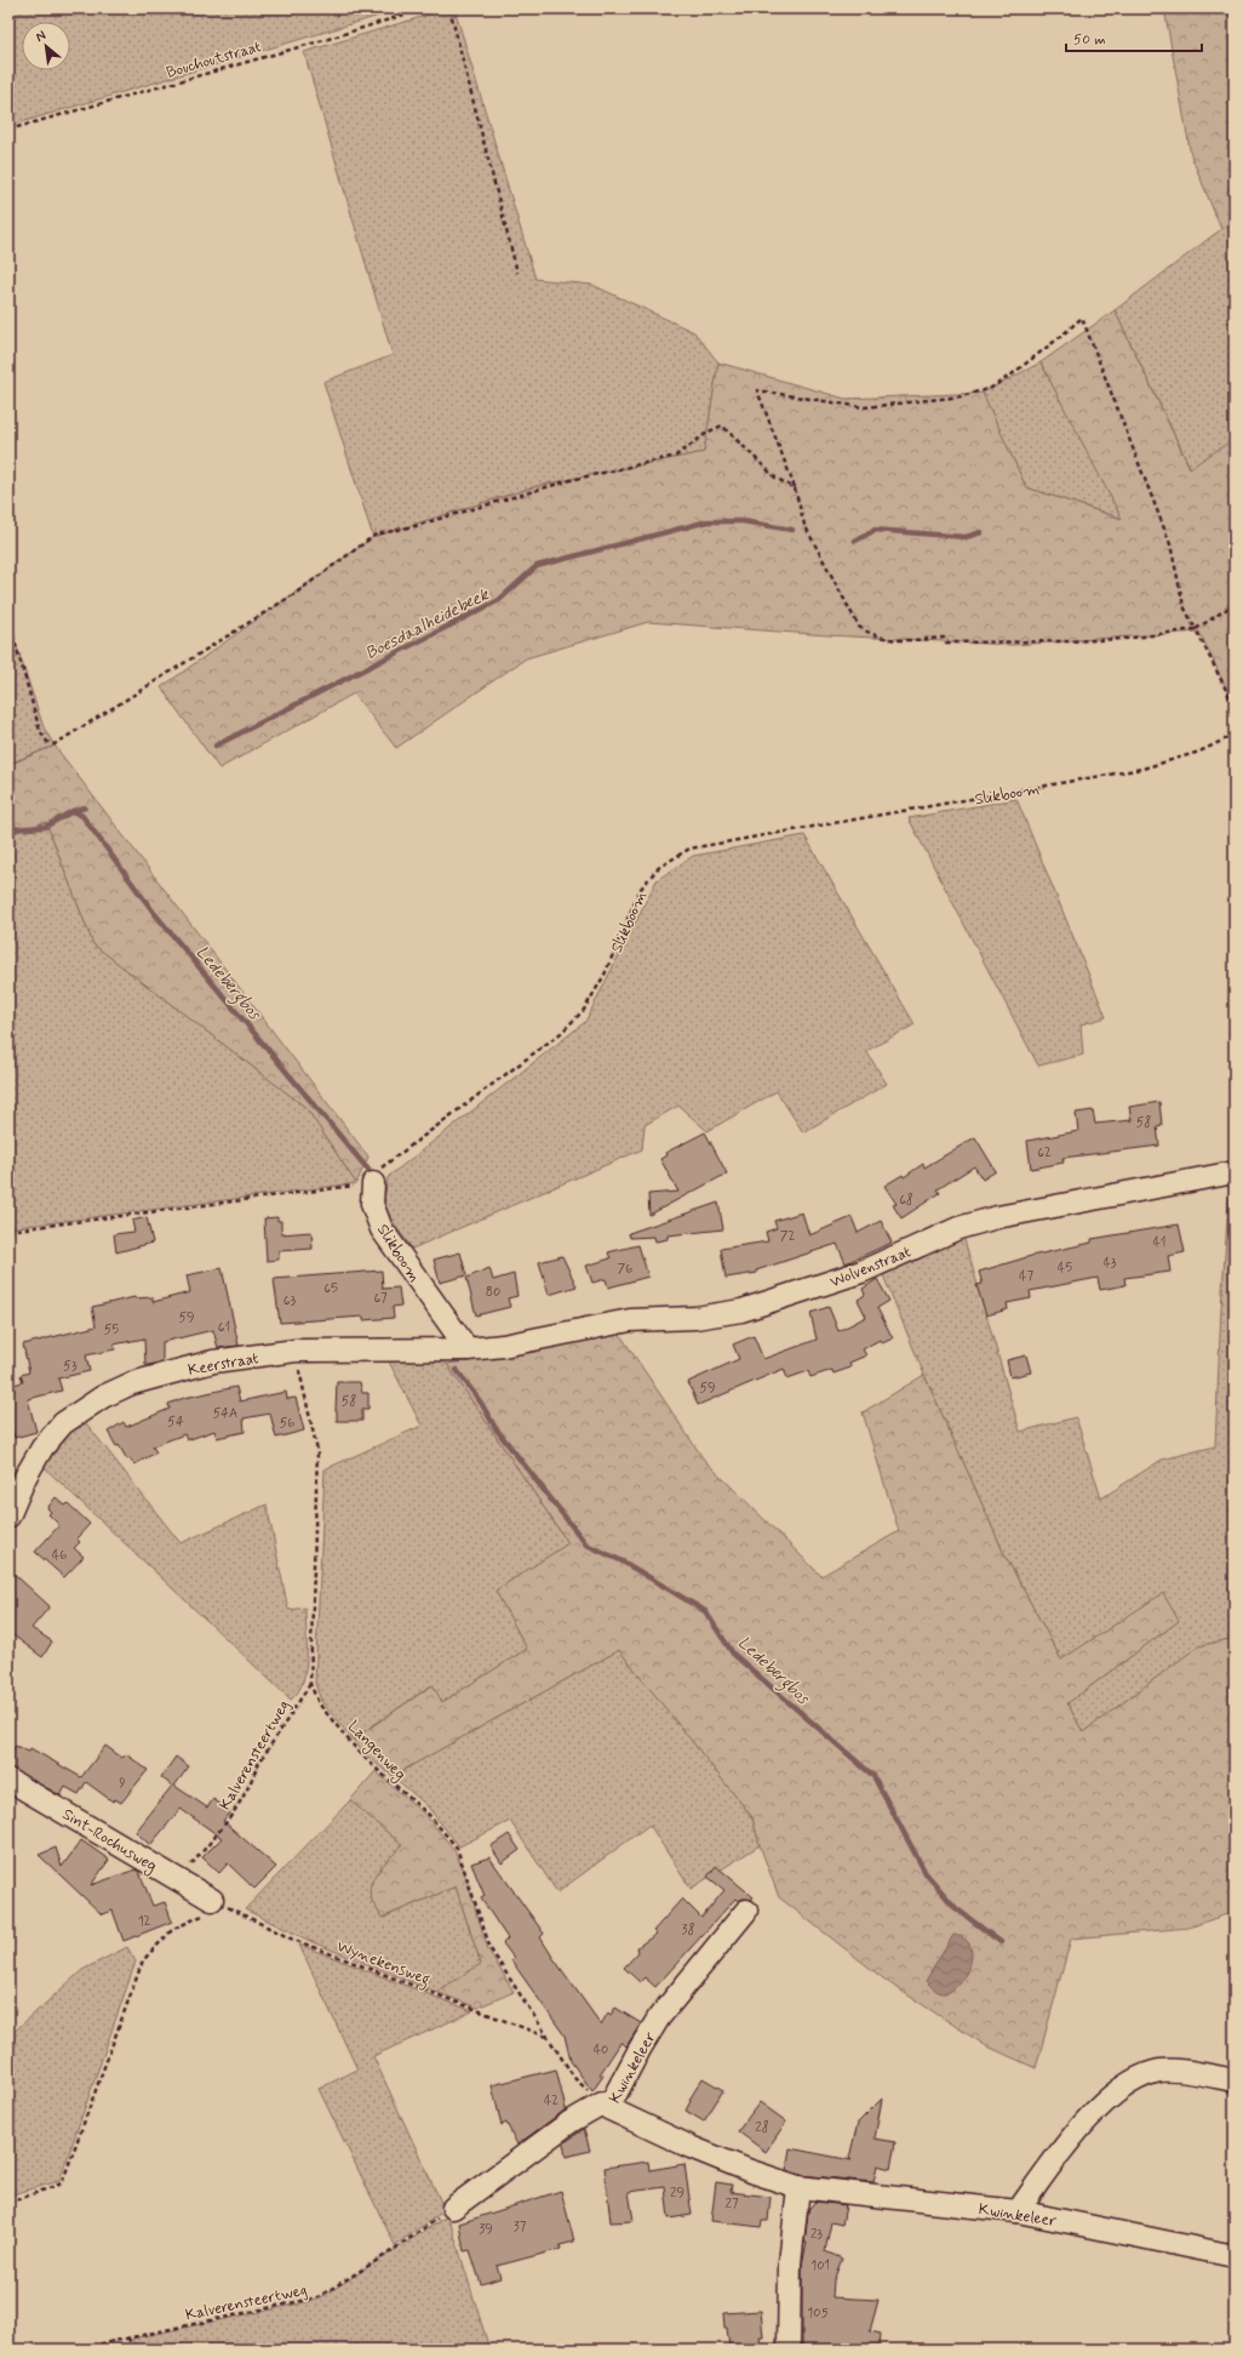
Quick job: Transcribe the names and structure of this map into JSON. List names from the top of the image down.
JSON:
{
  "streets": {
    "street": [
      "Slikboom",
      "Wolvenstraat",
      "Keerstraat",
      "Sint-Rochusweg",
      "Kwinkeleer"
    ],
    "path": [
      "Bouchoutstraat",
      "Langenweg",
      "Kalverensteertweg",
      "Wynekensweg"
    ]
  },
  "crossings": [
    ["Slikboom", "Keerstraat"],
    ["Wolvenstraat", "Keerstraat"],
    ["Keerstraat", "Langenweg"],
    ["Langenweg", "Kalverensteertweg"],
    ["Langenweg", "Wynekensweg"],
    ["Langenweg", "Kwinkeleer"],
    ["Kalverensteertweg", "Sint-Rochusweg"],
    ["Kalverensteertweg", "Kwinkeleer"],
    ["Sint-Rochusweg", "Wynekensweg"]
  ],
  "water": ["Boesdaalheidebeek", "Ledebergbos"],
  "house_numbers": [
    "58",
    "62",
    "68",
    "72",
    "41",
    "43",
    "45",
    "76",
    "47",
    "65",
    "80",
    "67",
    "63",
    "59",
    "61",
    "55",
    "53",
    "59",
    "58",
    "54A",
    "54",
    "56",
    "46",
    "9",
    "12",
    "38",
    "40",
    "42",
    "28",
    "29",
    "27",
    "37",
    "39",
    "23",
    "101",
    "105"
  ],
  "scale_bar": "50 m",
  "north": "top left"
}
